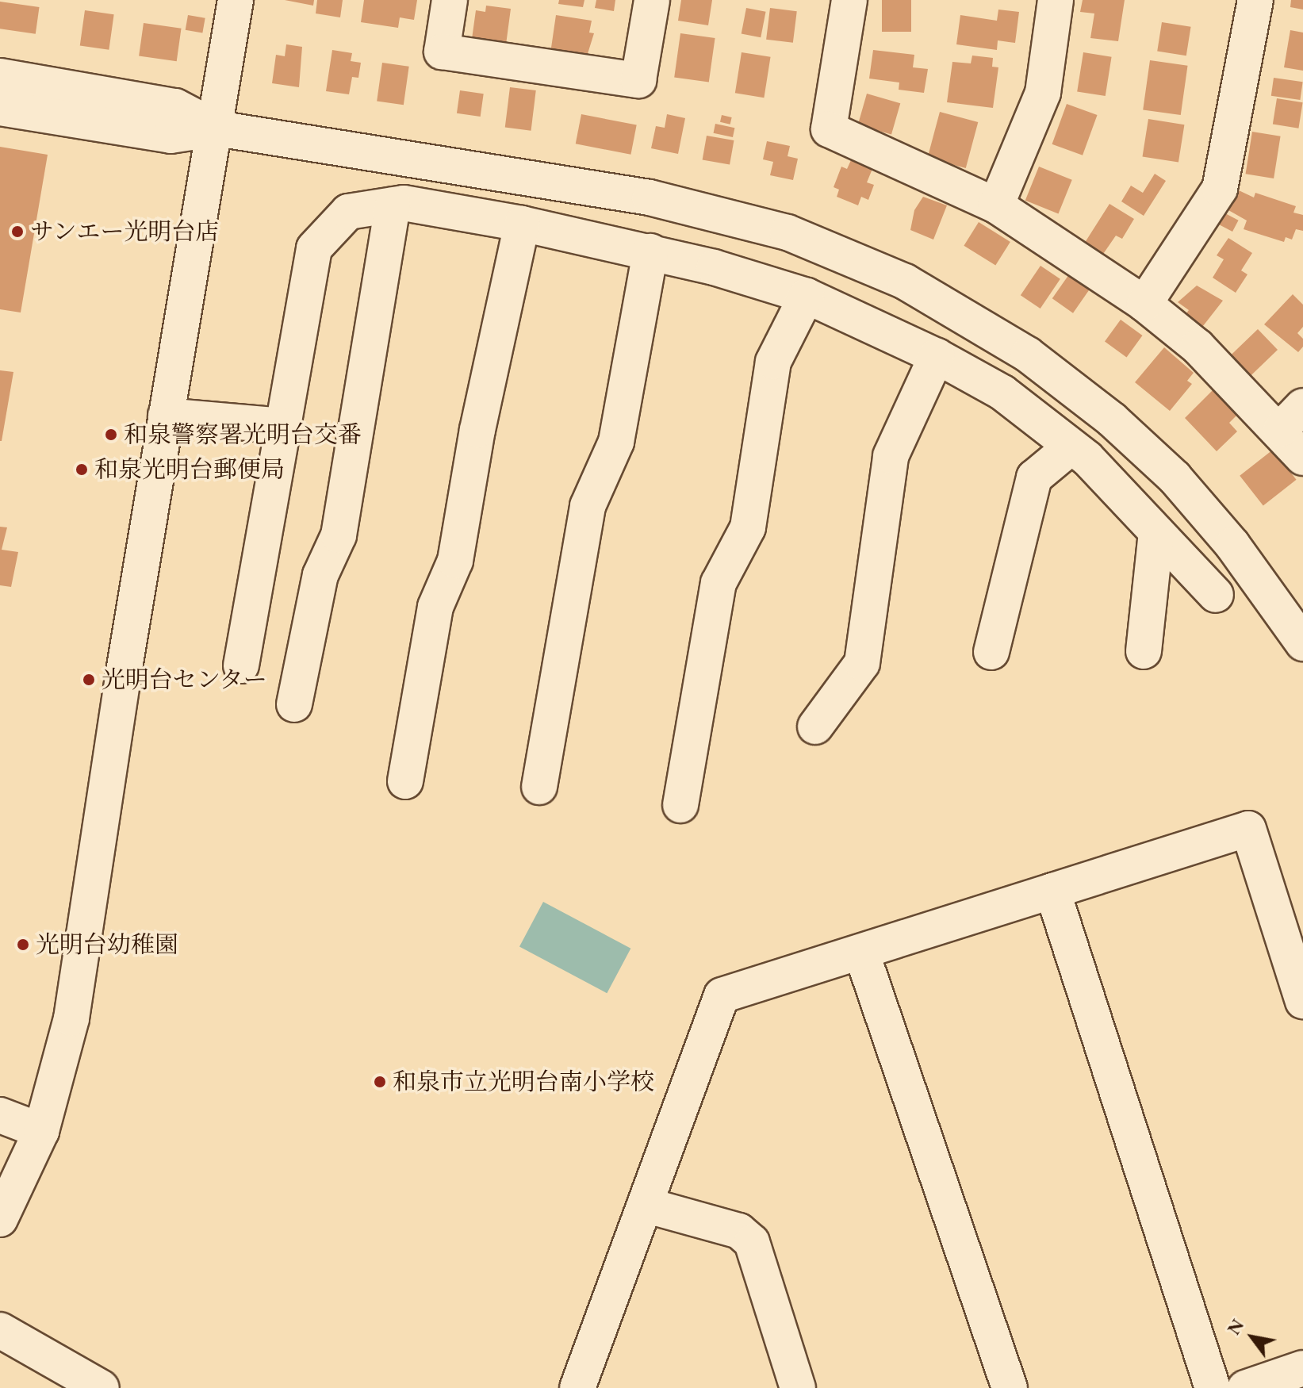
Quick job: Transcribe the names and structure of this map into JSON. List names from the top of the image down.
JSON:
{
  "places": [
    "サンエー光明台店",
    "和泉警察署光明台交番",
    "和泉光明台郵便局",
    "光明台センター",
    "光明台幼稚園",
    "和泉市立光明台南小学校"
  ],
  "north": "top left"
}
